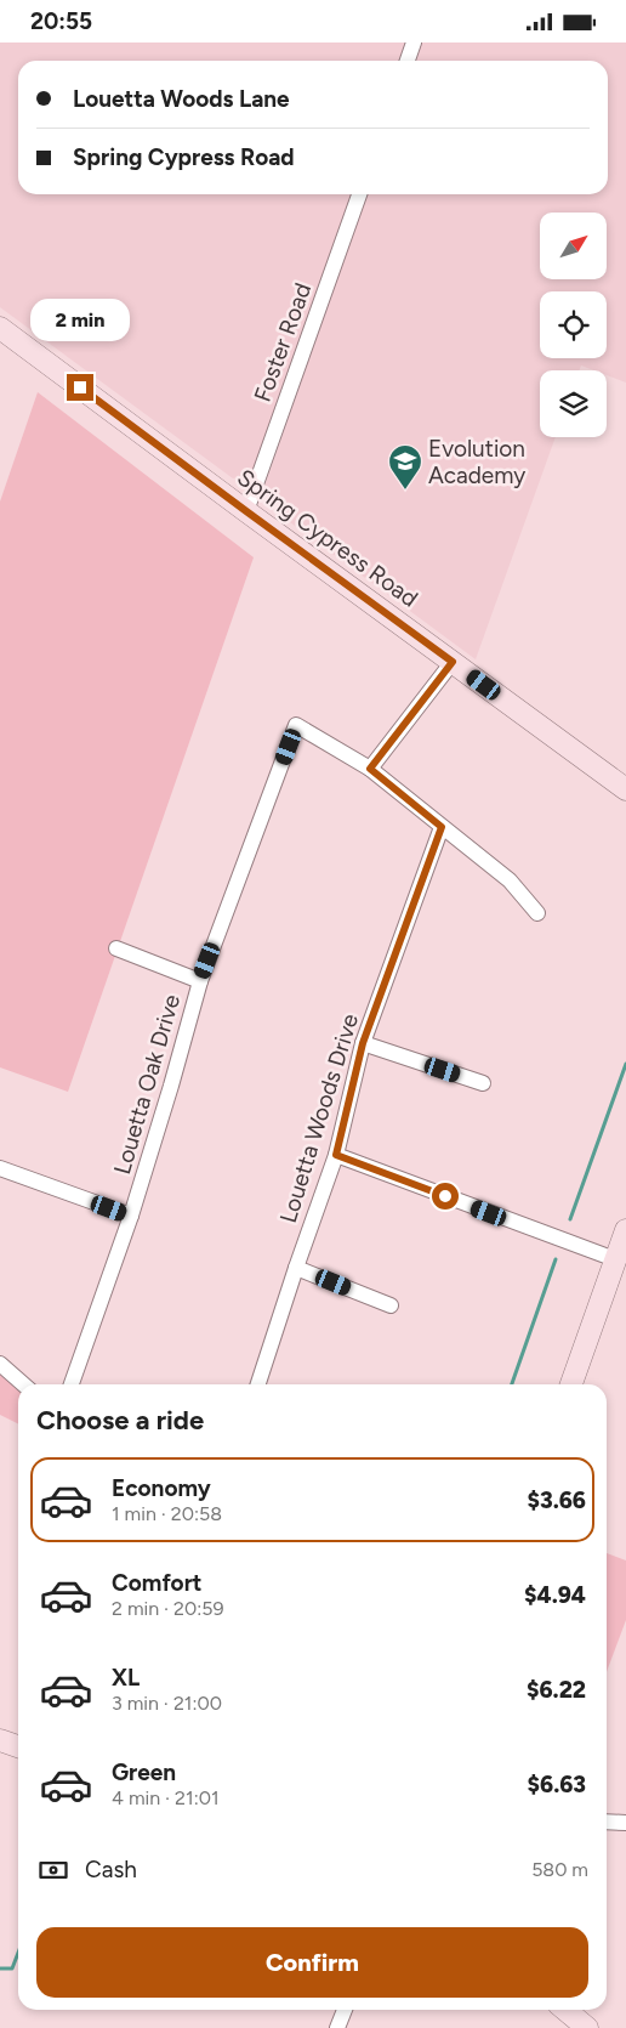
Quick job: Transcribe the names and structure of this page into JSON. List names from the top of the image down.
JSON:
{
  "streets": {
    "main road": ["Spring Cypress Road"],
    "street": ["Foster Road", "Louetta Oak Drive", "Louetta Woods Drive"]
  },
  "crossings": [
    ["Foster Road", "Spring Cypress Road"]
  ],
  "places": {
    "school or university": ["Evolution Academy"]
  },
  "north": "top right",
  "page": {
    "status": "20:55",
    "banner": ["Louetta Woods Lane", "Spring Cypress Road"],
    "bubble": "2 min",
    "heading": "Choose a ride",
    "list": [
      {
        "name": "Economy",
        "note": "1 min · 20:58",
        "value": "$3.66"
      },
      {
        "name": "Comfort",
        "note": "2 min · 20:59",
        "value": "$4.94"
      },
      {
        "name": "XL",
        "note": "3 min · 21:00",
        "value": "$6.22"
      },
      {
        "name": "Green",
        "note": "4 min · 21:01",
        "value": "$6.63"
      }
    ],
    "pay": ["Cash", "580 m"],
    "buttons": "Confirm"
  }
}
